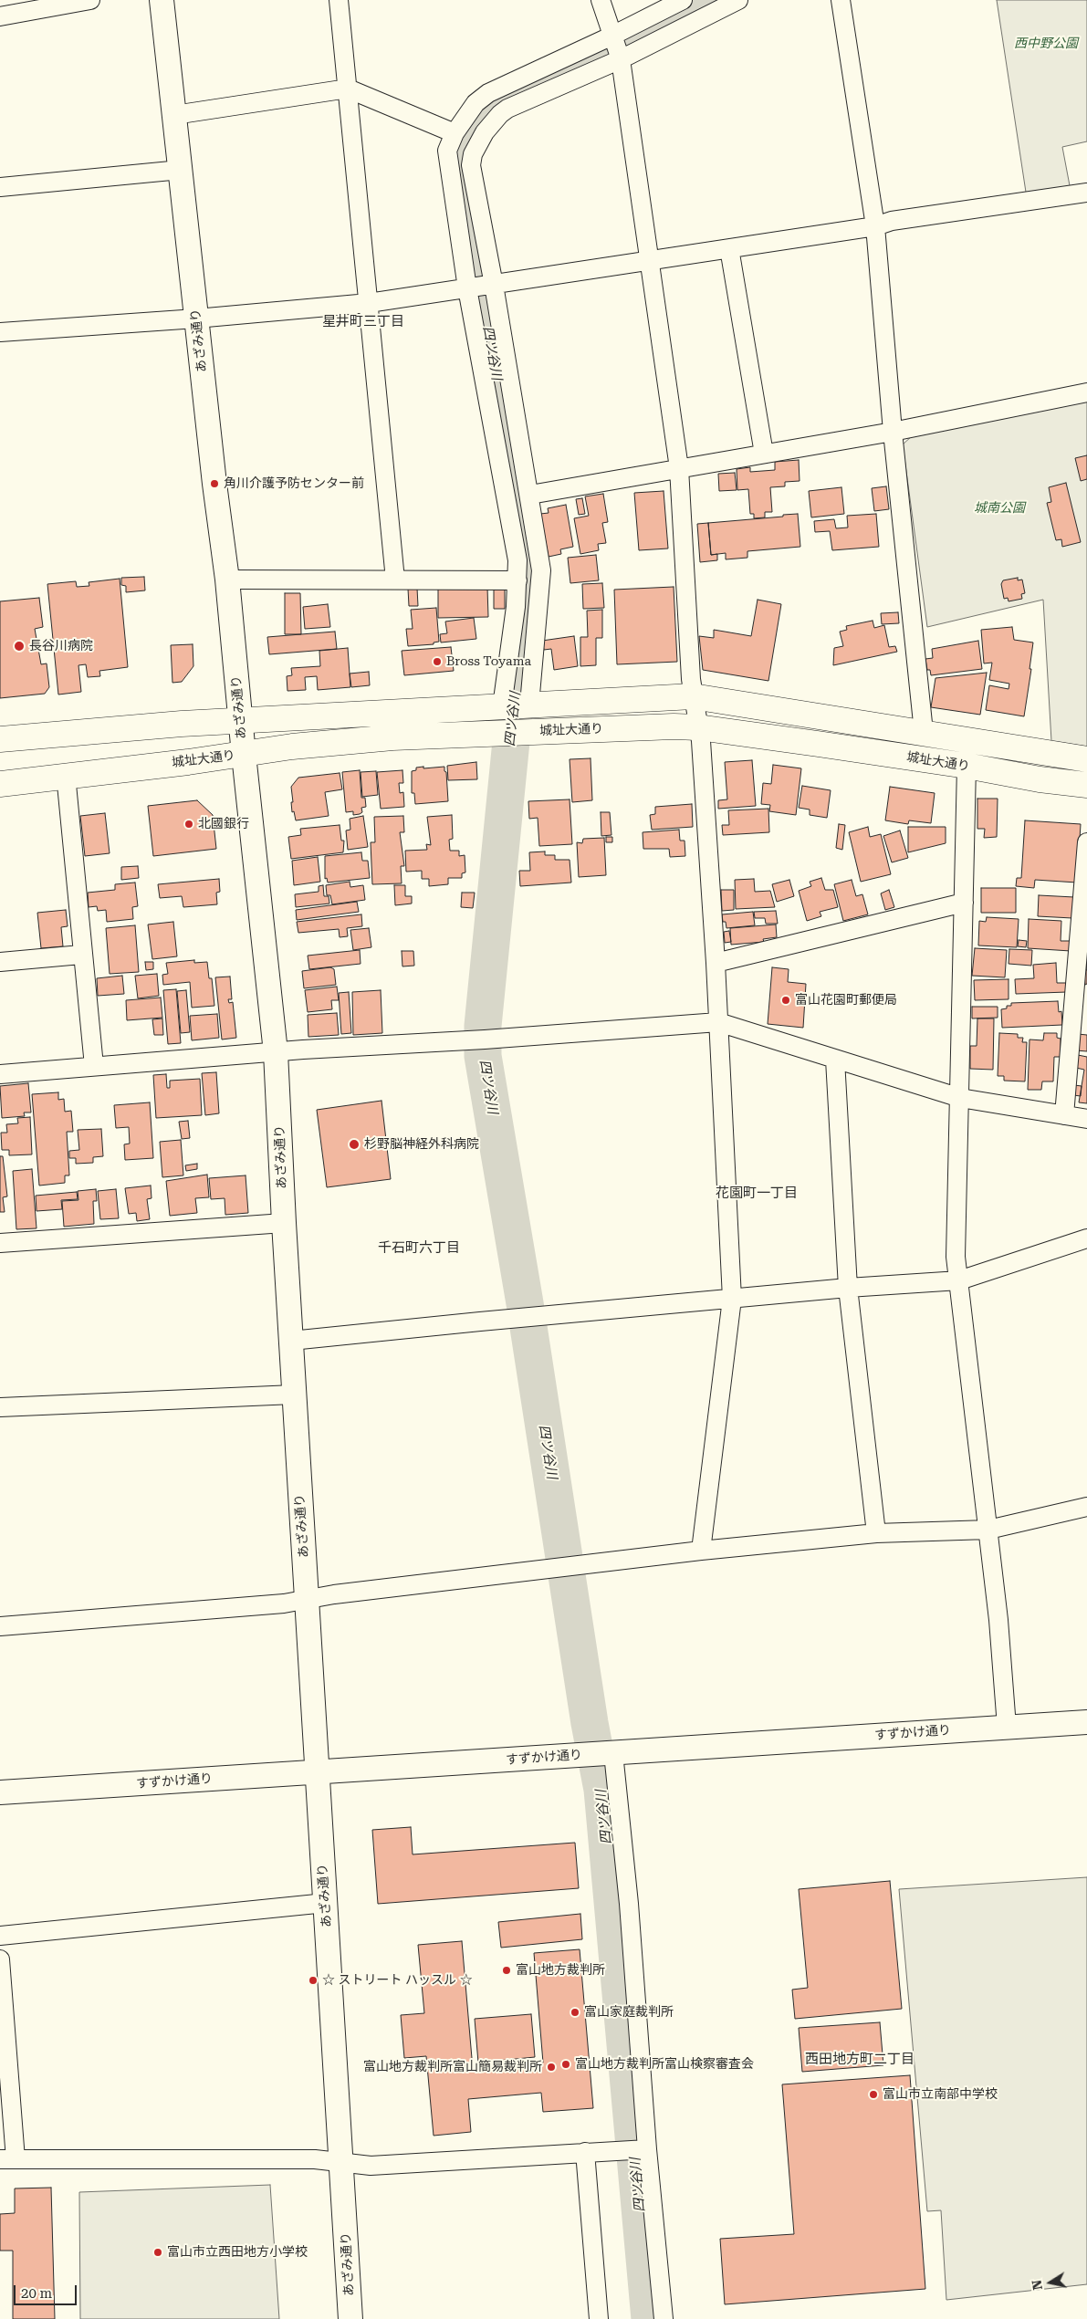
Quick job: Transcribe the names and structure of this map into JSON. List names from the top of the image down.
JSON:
{
  "streets": {
    "highway": ["城址大通り"],
    "street": ["あざみ通り", "すずかけ通り"]
  },
  "crossings": [
    ["あざみ通り", "城址大通り"],
    ["あざみ通り", "すずかけ通り"]
  ],
  "districts": [
    "星井町三丁目",
    "花園町一丁目",
    "千石町六丁目",
    "西田地方町二丁目"
  ],
  "water": ["四ツ谷川"],
  "parks": ["西中野公園", "城南公園"],
  "places": [
    "角川介護予防センター前",
    "長谷川病院",
    "Bross Toyama",
    "北國銀行",
    "富山花園町郵便局",
    "杉野脳神経外科病院",
    "富山地方裁判所",
    "☆ ストリート ハッスル ☆",
    "富山家庭裁判所",
    "富山地方裁判所富山検察審査会",
    "富山地方裁判所富山簡易裁判所",
    "富山市立南部中学校",
    "富山市立西田地方小学校"
  ],
  "scale_bar": "20 m",
  "north": "left"
}
